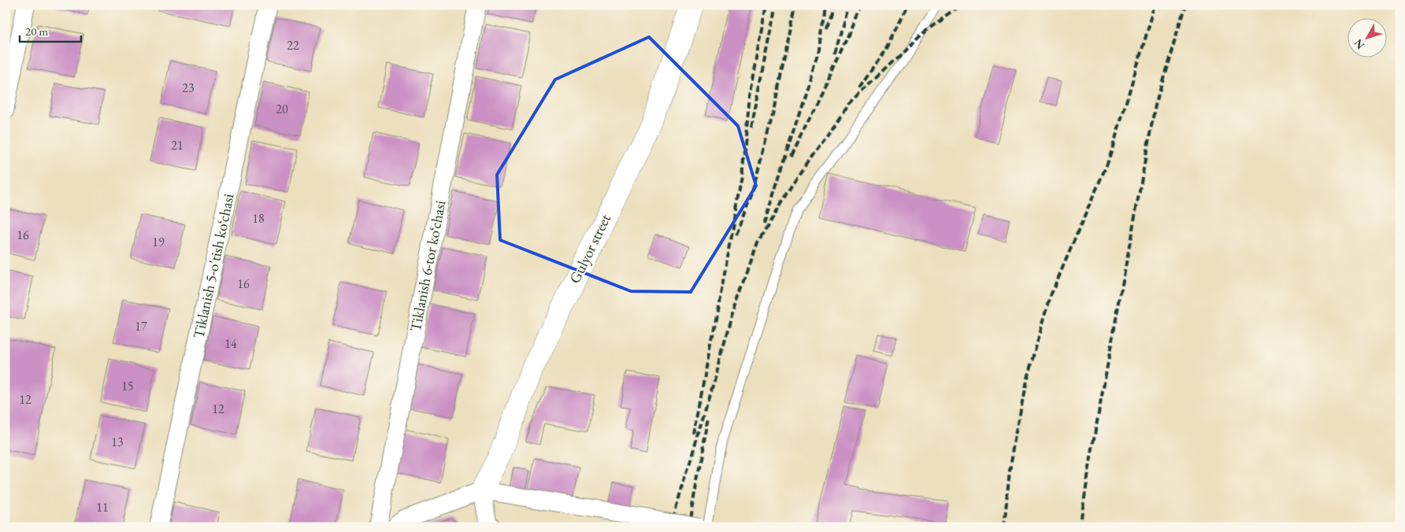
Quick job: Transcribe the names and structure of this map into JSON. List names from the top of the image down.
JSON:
{
  "streets": {
    "street": ["Gulyor street", "Tiklanish 5-o'tish ko‘chasi", "Tiklanish 6-tor ko‘chasi"]
  },
  "house_numbers": [
    "22",
    "23",
    "20",
    "21",
    "18",
    "16",
    "19",
    "16",
    "17",
    "14",
    "15",
    "12",
    "12",
    "13",
    "11"
  ],
  "scale_bar": "20 m",
  "north": "bottom left"
}
